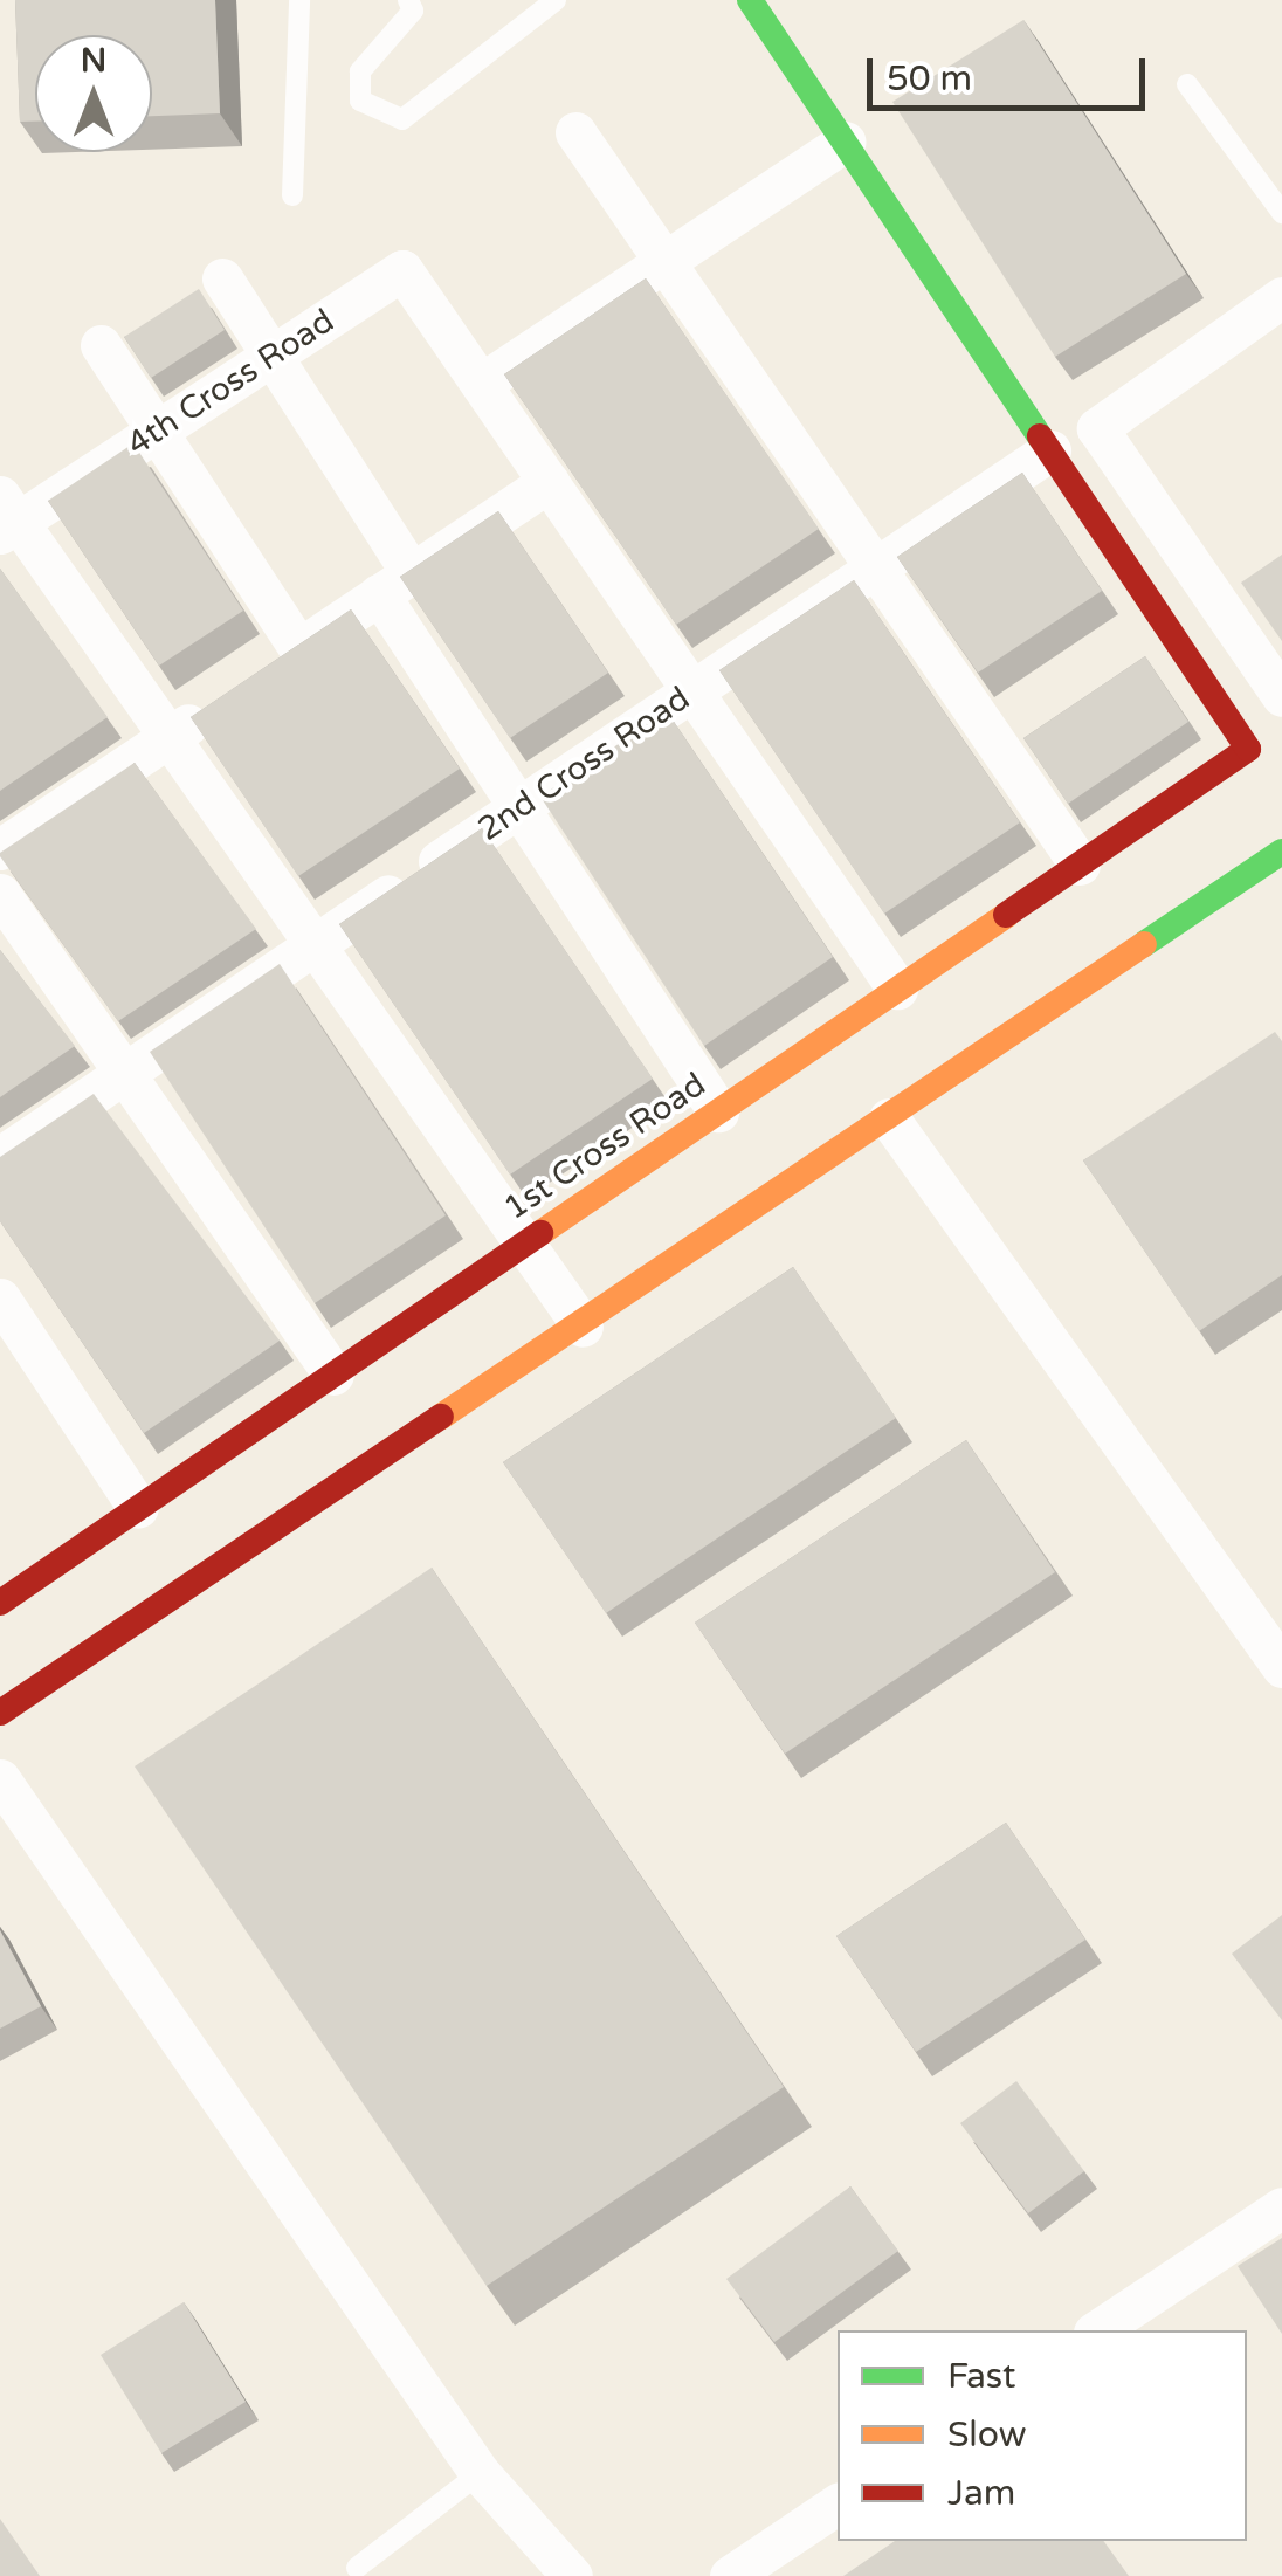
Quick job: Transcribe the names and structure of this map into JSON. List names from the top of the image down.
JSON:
{
  "streets": {
    "street": ["4th Cross Road", "2nd Cross Road", "1st Cross Road"]
  },
  "crossings": [
    ["2nd Cross Road", "1st Cross Road"]
  ],
  "legend": ["Fast", "Slow", "Jam"],
  "scale_bar": "50 m",
  "north": "top"
}
